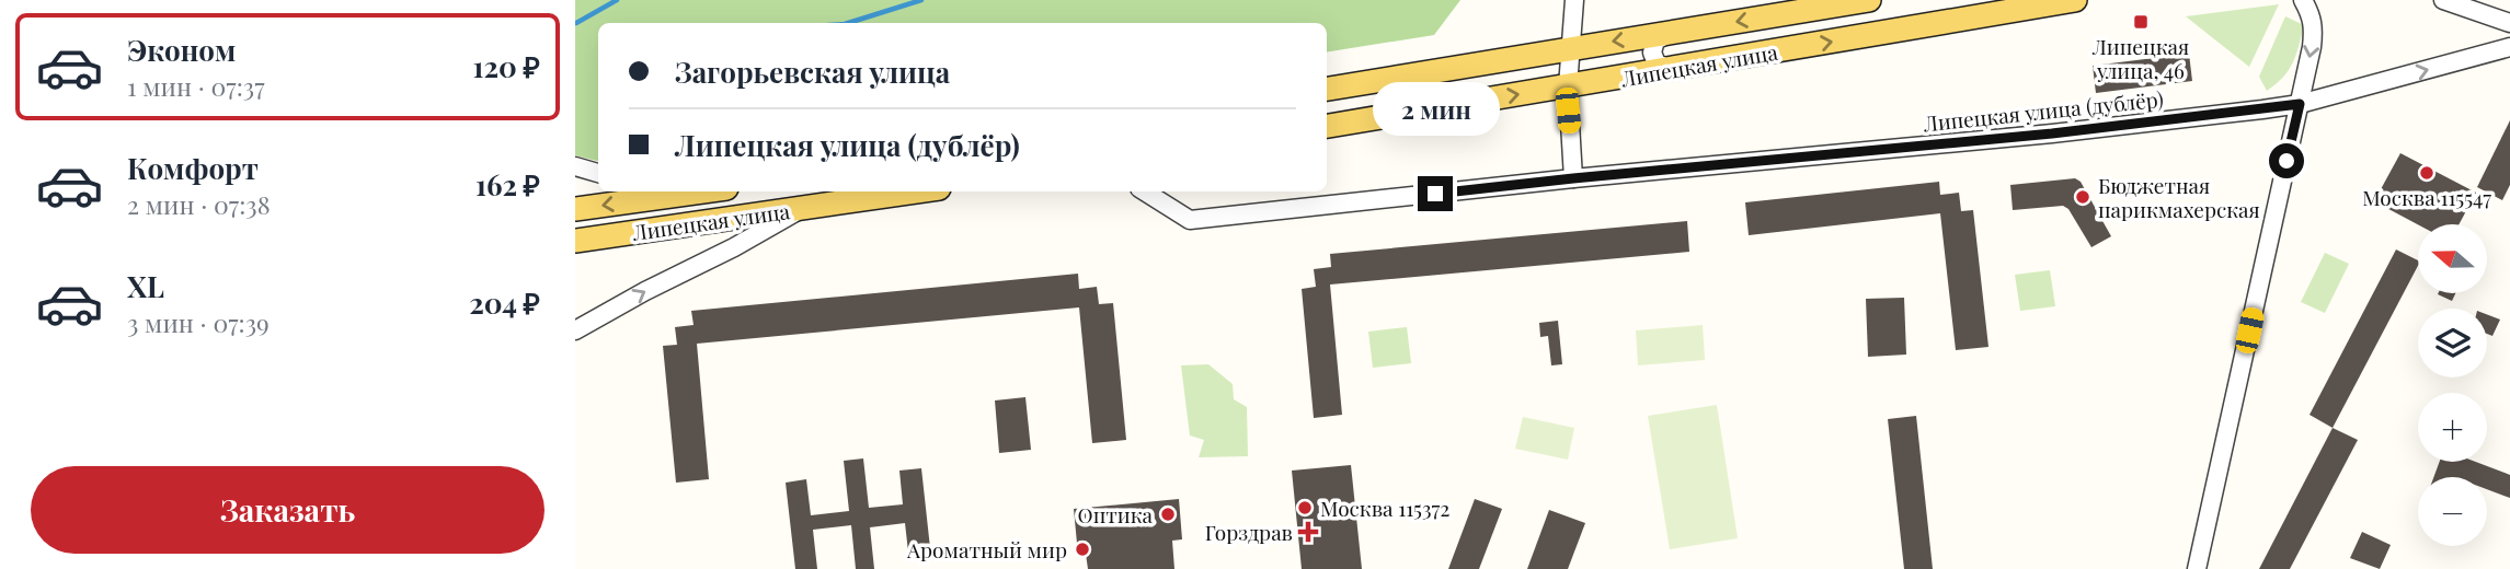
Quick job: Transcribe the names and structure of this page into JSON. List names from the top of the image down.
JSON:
{
  "streets": {
    "main road": ["Липецкая улица"],
    "street": ["Липецкая улица (дублёр)"]
  },
  "places": {
    "transit": ["Липецкая улица, 46"],
    "other": [
      "Москва 115547",
      "Бюджетная парикмахерская",
      "Москва 115372",
      "Оптика",
      "Ароматный мир"
    ],
    "health": ["Горздрав"]
  },
  "north": "left",
  "page": {
    "list": [
      {
        "name": "Эконом",
        "note": "1 мин · 07:37",
        "value": "120 ₽"
      },
      {
        "name": "Комфорт",
        "note": "2 мин · 07:38",
        "value": "162 ₽"
      },
      {
        "name": "XL",
        "note": "3 мин · 07:39",
        "value": "204 ₽"
      }
    ],
    "banner": ["Загорьевская улица", "Липецкая улица (дублёр)"],
    "bubble": "2 мин",
    "map_buttons": ["+", "−"],
    "buttons": "Заказать"
  }
}
